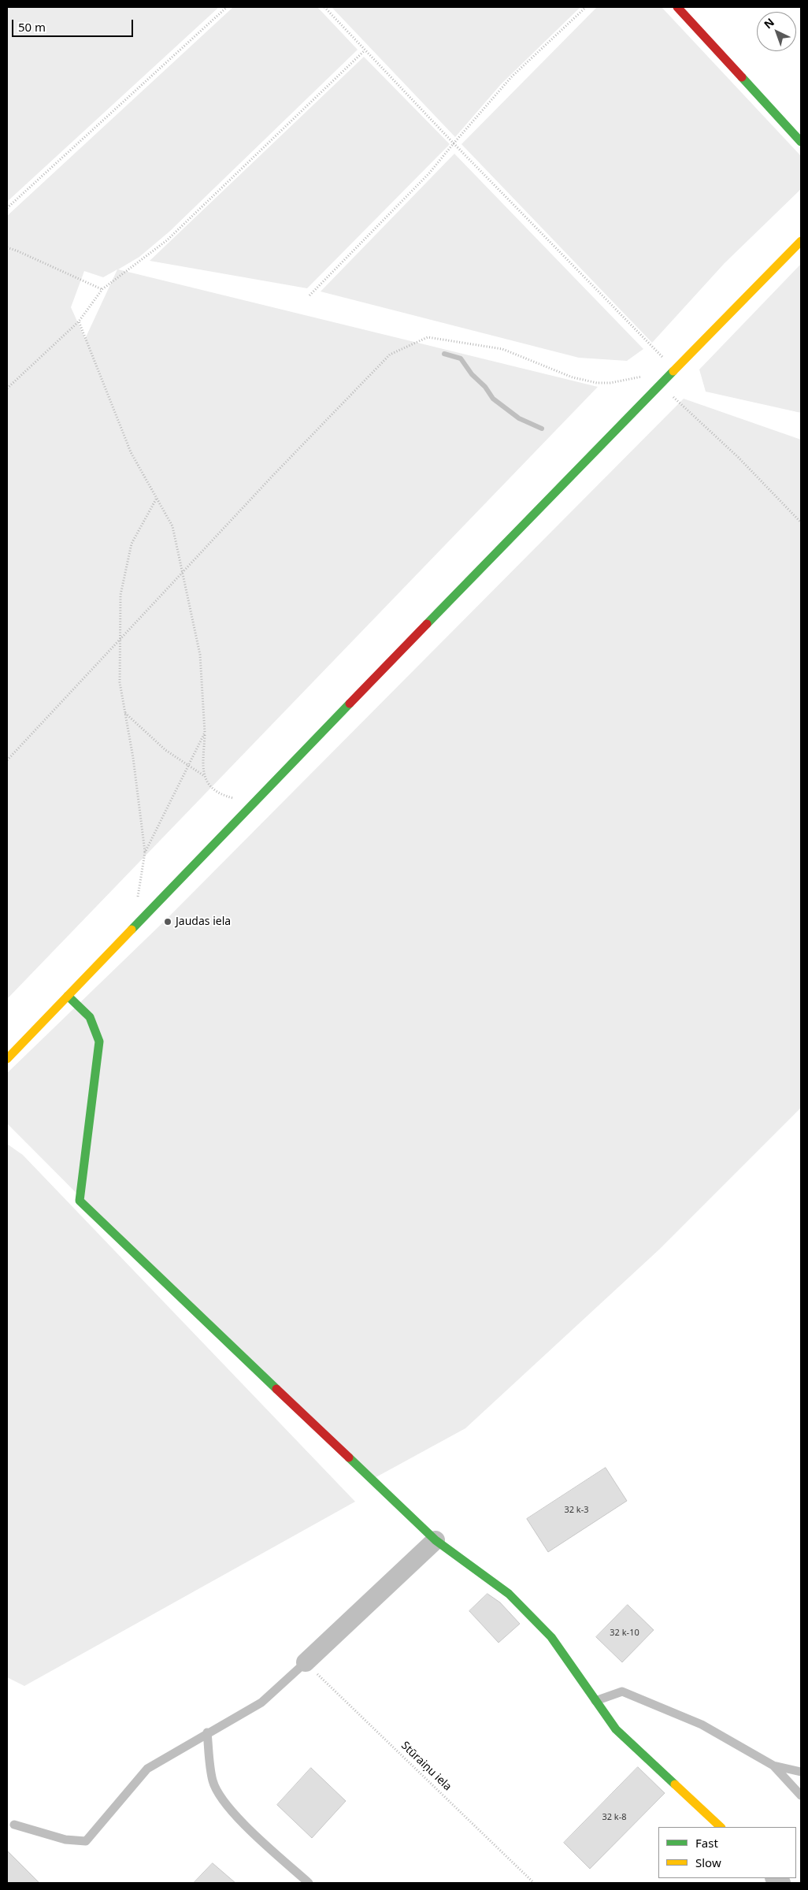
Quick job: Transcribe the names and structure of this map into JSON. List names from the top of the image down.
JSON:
{
  "streets": {
    "path": ["Stūraiņu iela"]
  },
  "places": ["Jaudas iela"],
  "house_numbers": ["32 k-3", "32 k-10", "32 k-8"],
  "legend": ["Fast", "Slow"],
  "scale_bar": "50 m",
  "north": "top left"
}
